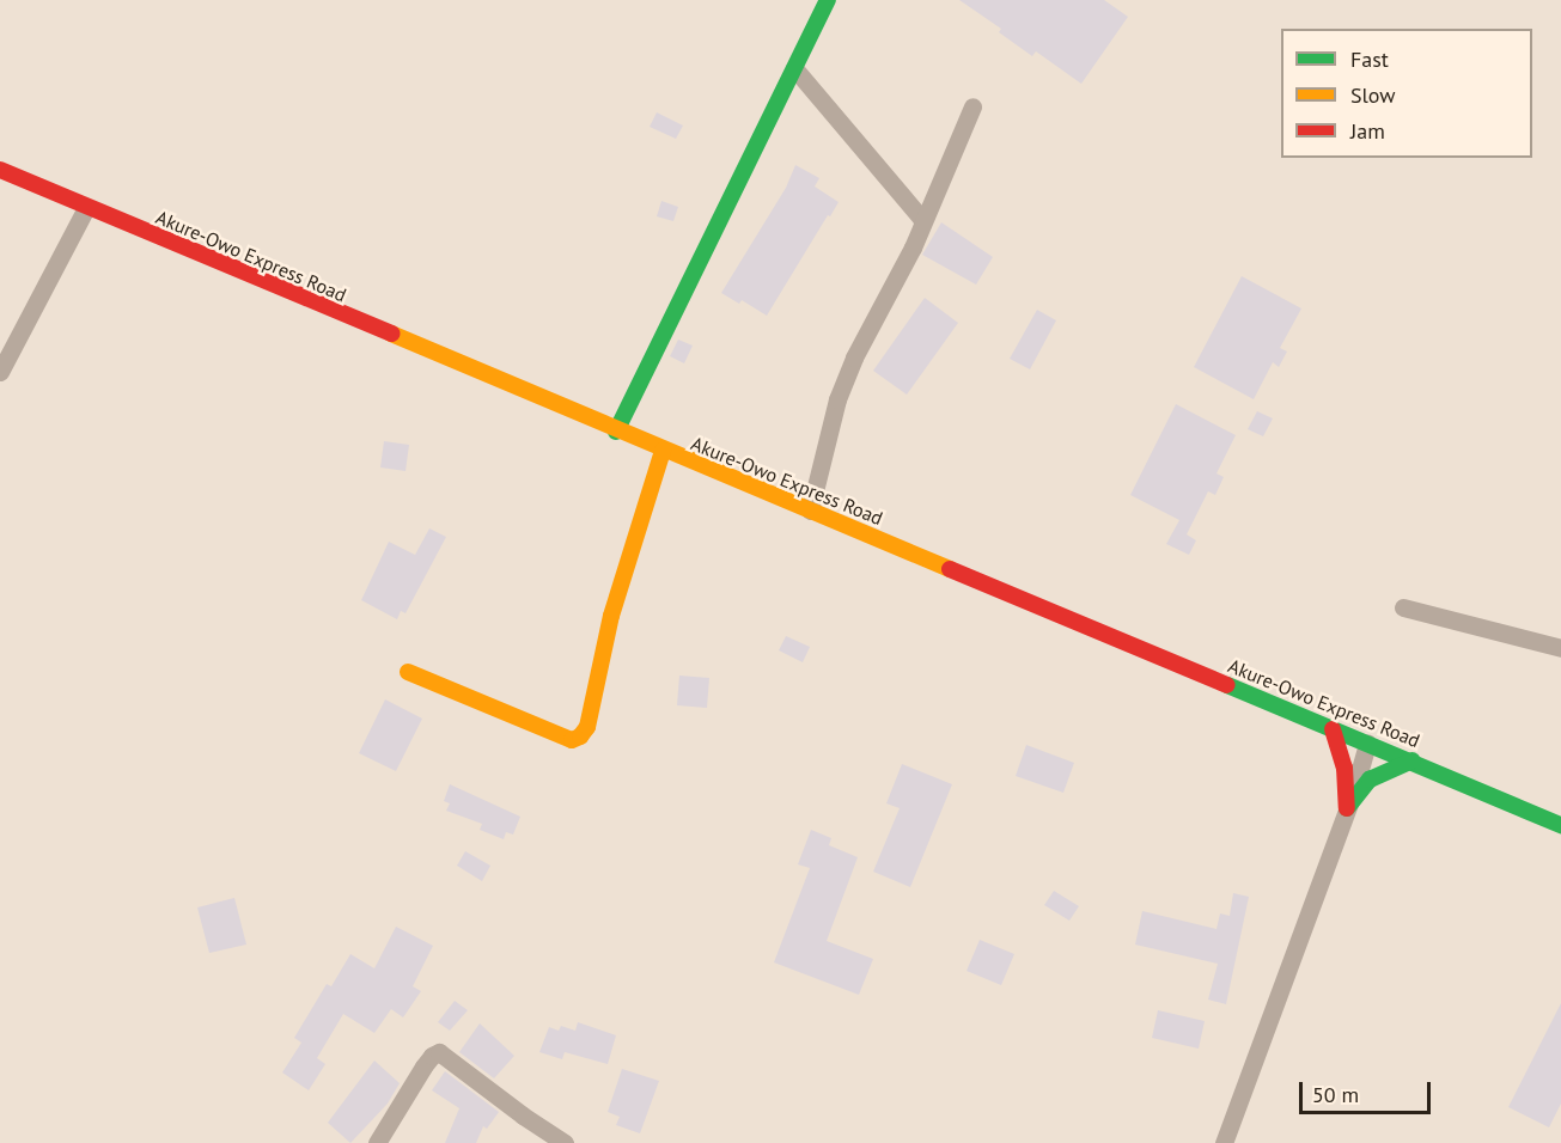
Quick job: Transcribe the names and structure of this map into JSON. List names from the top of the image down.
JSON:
{
  "streets": {
    "main road": ["Akure-Owo Express Road"]
  },
  "legend": ["Fast", "Slow", "Jam"],
  "scale_bar": "50 m"
}
